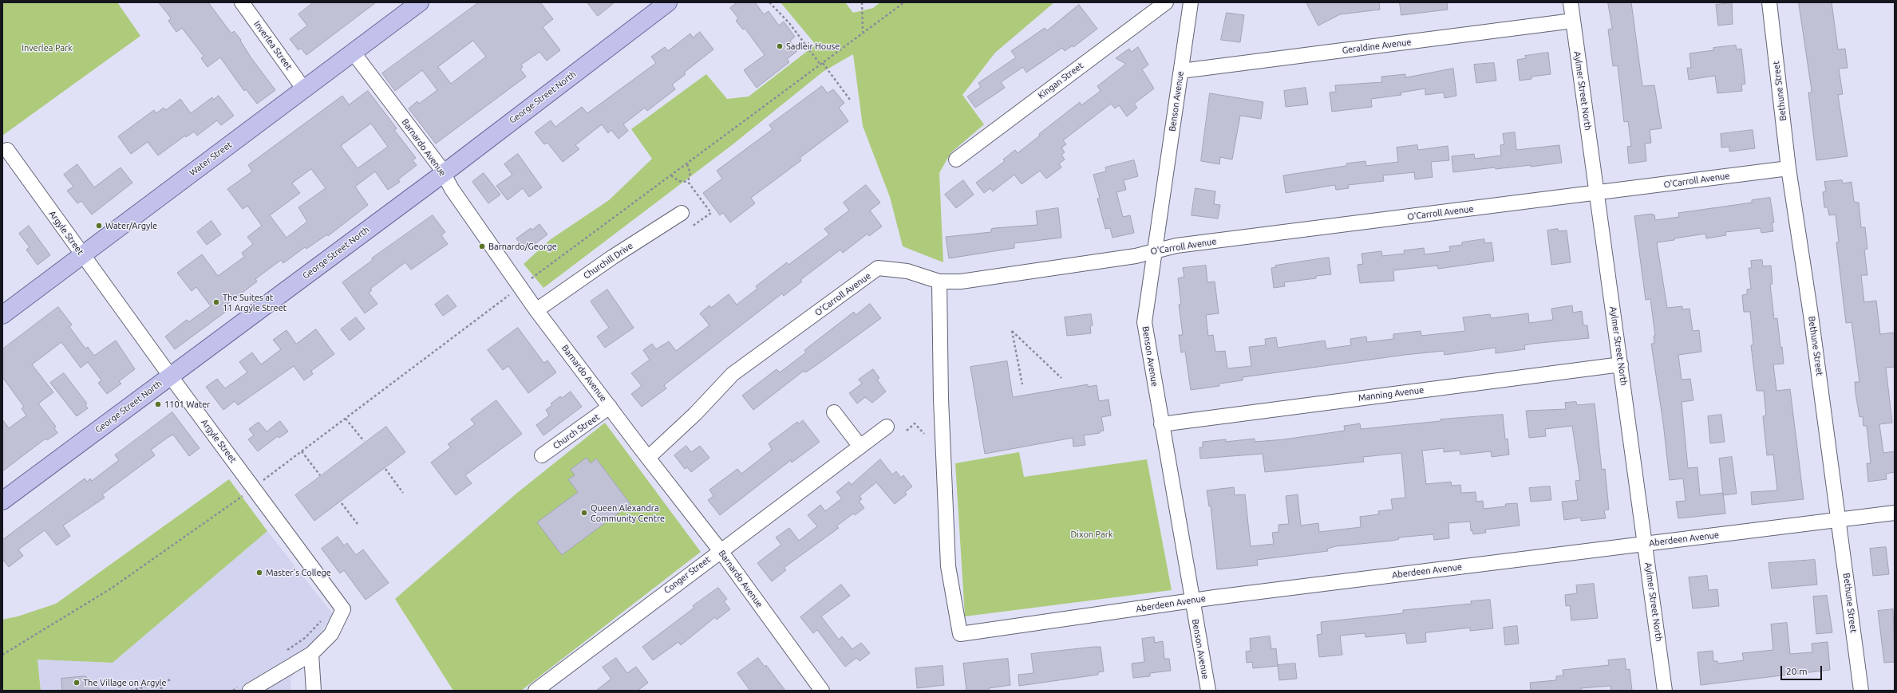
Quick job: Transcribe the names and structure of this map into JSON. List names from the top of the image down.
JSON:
{
  "streets": {
    "main road": ["George Street North", "Water Street"],
    "street": [
      "Inverlea Street",
      "Geraldine Avenue",
      "Kingan Street",
      "Aylmer Street North",
      "Bethune Street",
      "Benson Avenue",
      "Barnardo Avenue",
      "O'Carroll Avenue",
      "Argyle Street",
      "Churchill Drive",
      "Manning Avenue",
      "Church Street",
      "Aberdeen Avenue",
      "Conger Street"
    ]
  },
  "crossings": [
    ["Inverlea Street", "Water Street"],
    ["Geraldine Avenue", "Aylmer Street North"],
    ["Geraldine Avenue", "Benson Avenue"],
    ["Aylmer Street North", "O'Carroll Avenue"],
    ["Aylmer Street North", "Manning Avenue"],
    ["Aylmer Street North", "Aberdeen Avenue"],
    ["Bethune Street", "O'Carroll Avenue"],
    ["Bethune Street", "Aberdeen Avenue"],
    ["George Street North", "Barnardo Avenue"],
    ["George Street North", "Argyle Street"],
    ["Benson Avenue", "O'Carroll Avenue"],
    ["Benson Avenue", "Manning Avenue"],
    ["Benson Avenue", "Aberdeen Avenue"],
    ["Barnardo Avenue", "Water Street"],
    ["Barnardo Avenue", "O'Carroll Avenue"],
    ["Barnardo Avenue", "Churchill Drive"],
    ["Barnardo Avenue", "Church Street"],
    ["Barnardo Avenue", "Conger Street"],
    ["Water Street", "Argyle Street"],
    ["O'Carroll Avenue", "Aberdeen Avenue"]
  ],
  "parks": ["Inverlea Park", "Dixon Park"],
  "places": [
    "Sadleir House",
    "Water/Argyle",
    "Barnardo/George",
    "The Suites at 11 Argyle Street",
    "1101 Water",
    "Queen Alexandra Community Centre",
    "Master's College",
    "The Village on Argyle"
  ],
  "scale_bar": "20 m"
}
